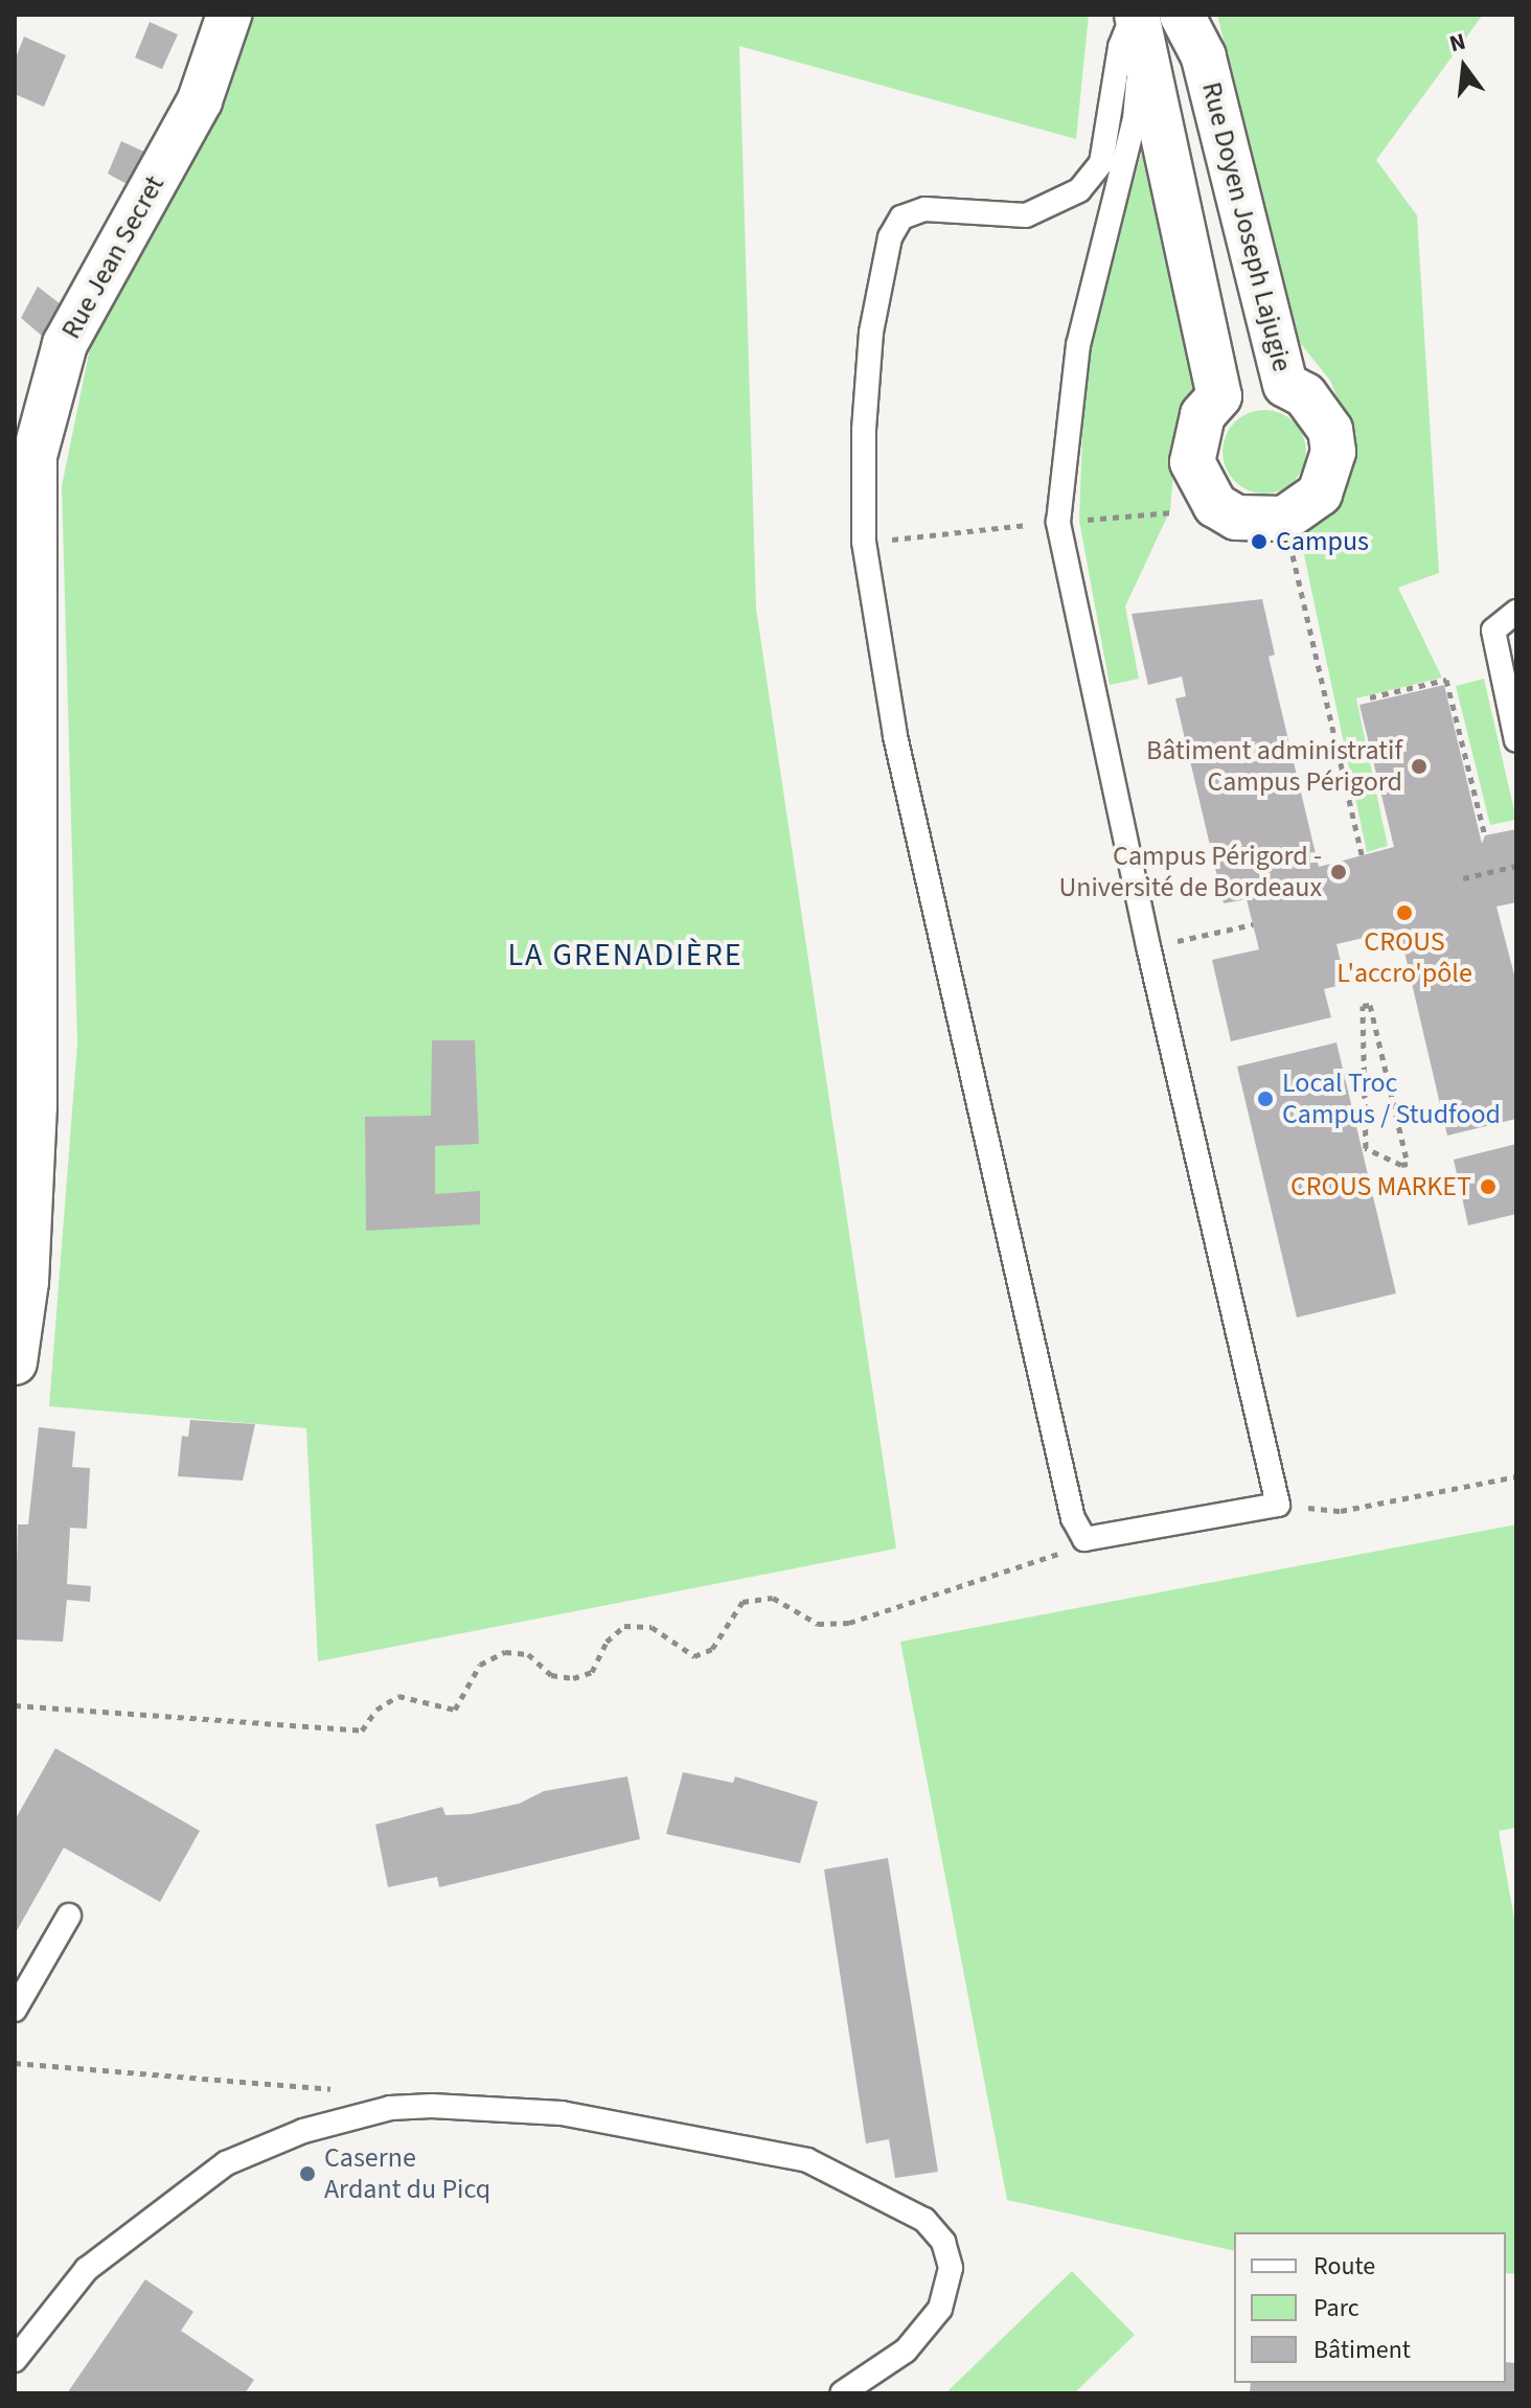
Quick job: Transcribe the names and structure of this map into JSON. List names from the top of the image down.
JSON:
{
  "streets": {
    "street": ["Rue Doyen Joseph Lajugie", "Rue Jean Secret"]
  },
  "districts": ["LA GRENADIÈRE"],
  "places": [
    "Campus",
    "Bâtiment administratif Campus Périgord",
    "Campus Périgord - Université de Bordeaux",
    "CROUS L'accro'pôle",
    "Local Troc Campus / Studfood",
    "CROUS MARKET",
    "Caserne Ardant du Picq"
  ],
  "legend": ["Route", "Parc", "Bâtiment"],
  "north": "top"
}
